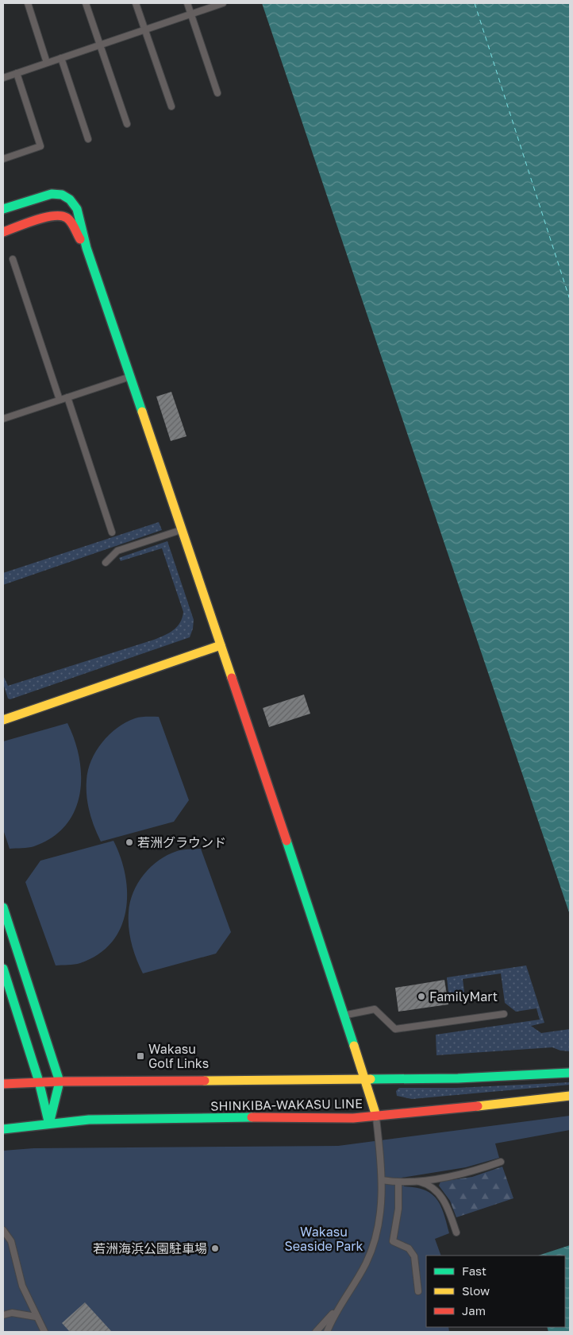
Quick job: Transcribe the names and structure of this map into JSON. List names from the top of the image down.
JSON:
{
  "streets": {
    "street": ["SHINKIBA-WAKASU LINE"]
  },
  "parks": ["Wakasu Seaside Park"],
  "places": {
    "other": ["若洲グラウンド", "FamilyMart", "若洲海浜公園駐車場"],
    "transit": ["Wakasu Golf Links"]
  },
  "legend": ["Fast", "Slow", "Jam"]
}
